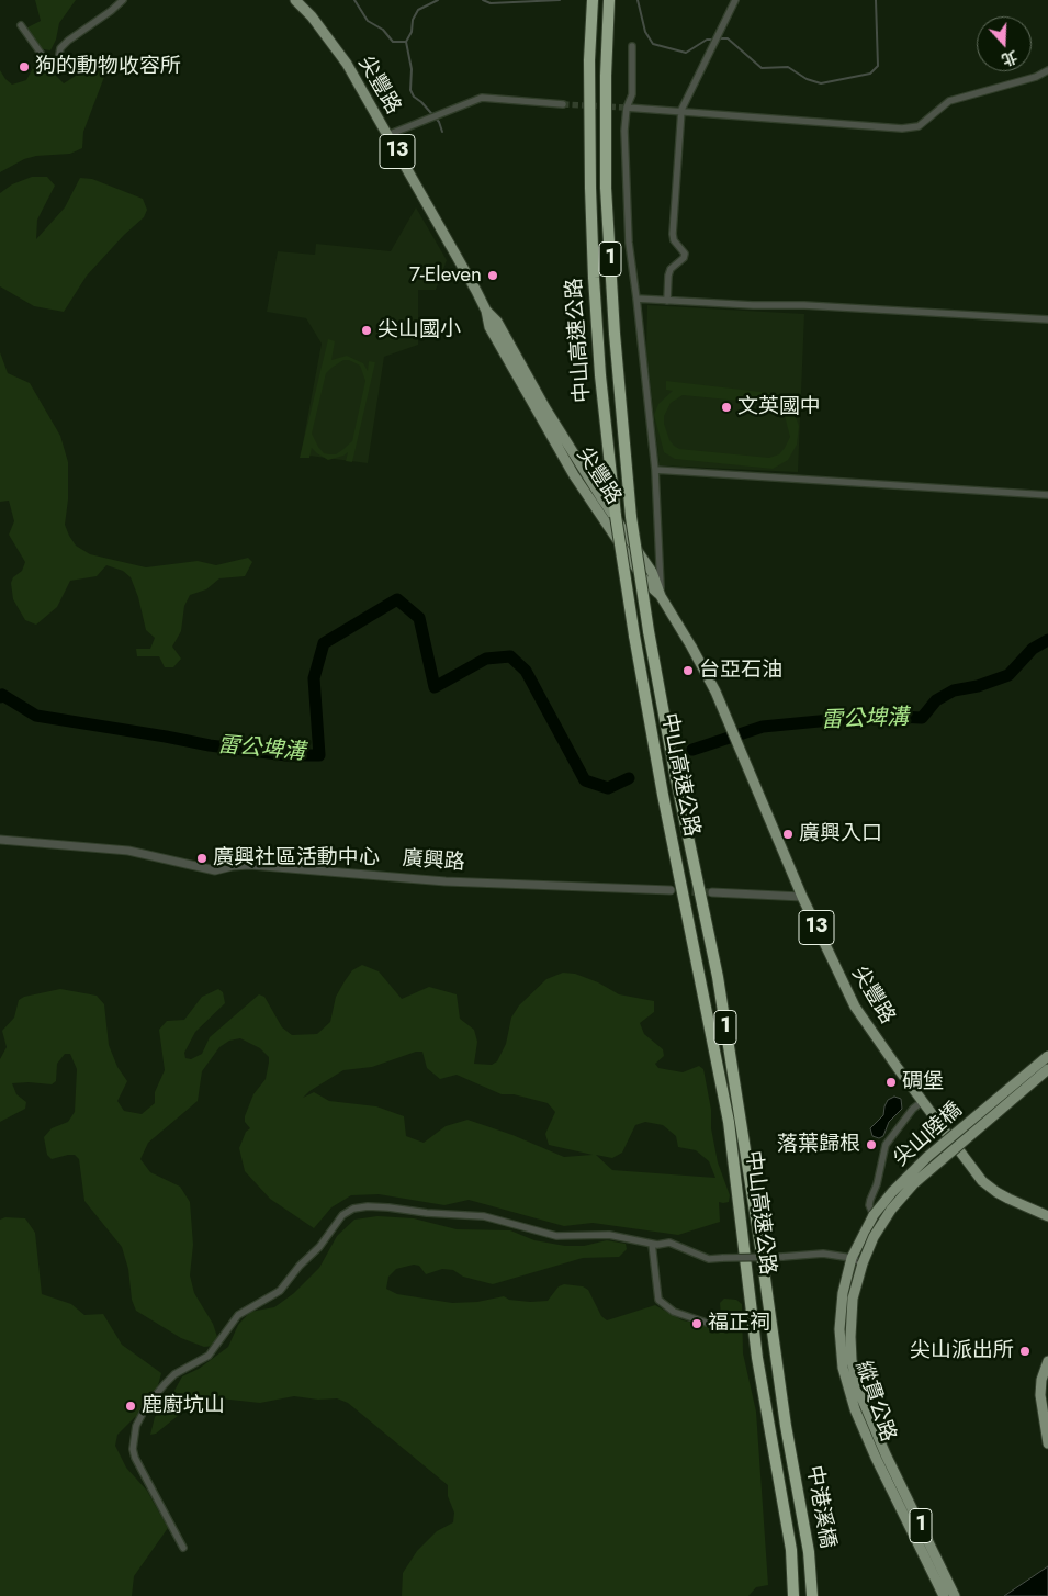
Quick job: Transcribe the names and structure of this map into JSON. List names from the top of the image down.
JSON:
{
  "streets": {
    "highway": ["1", "中山高速公路", "中港溪橋"],
    "main road": [
      "尖豐路",
      "13",
      "尖山陸橋",
      "縱貫公路"
    ],
    "street": ["廣興路"]
  },
  "crossings": [
    ["1", "縱貫公路"],
    ["中山高速公路", "中港溪橋"],
    ["尖山陸橋", "縱貫公路"]
  ],
  "water": ["雷公埤溝"],
  "places": [
    "狗的動物收容所",
    "7-Eleven",
    "尖山國小",
    "文英國中",
    "台亞石油",
    "廣興入口",
    "廣興社區活動中心",
    "碉堡",
    "落葉歸根",
    "福正祠",
    "尖山派出所",
    "鹿廚坑山"
  ],
  "north": "bottom"
}
